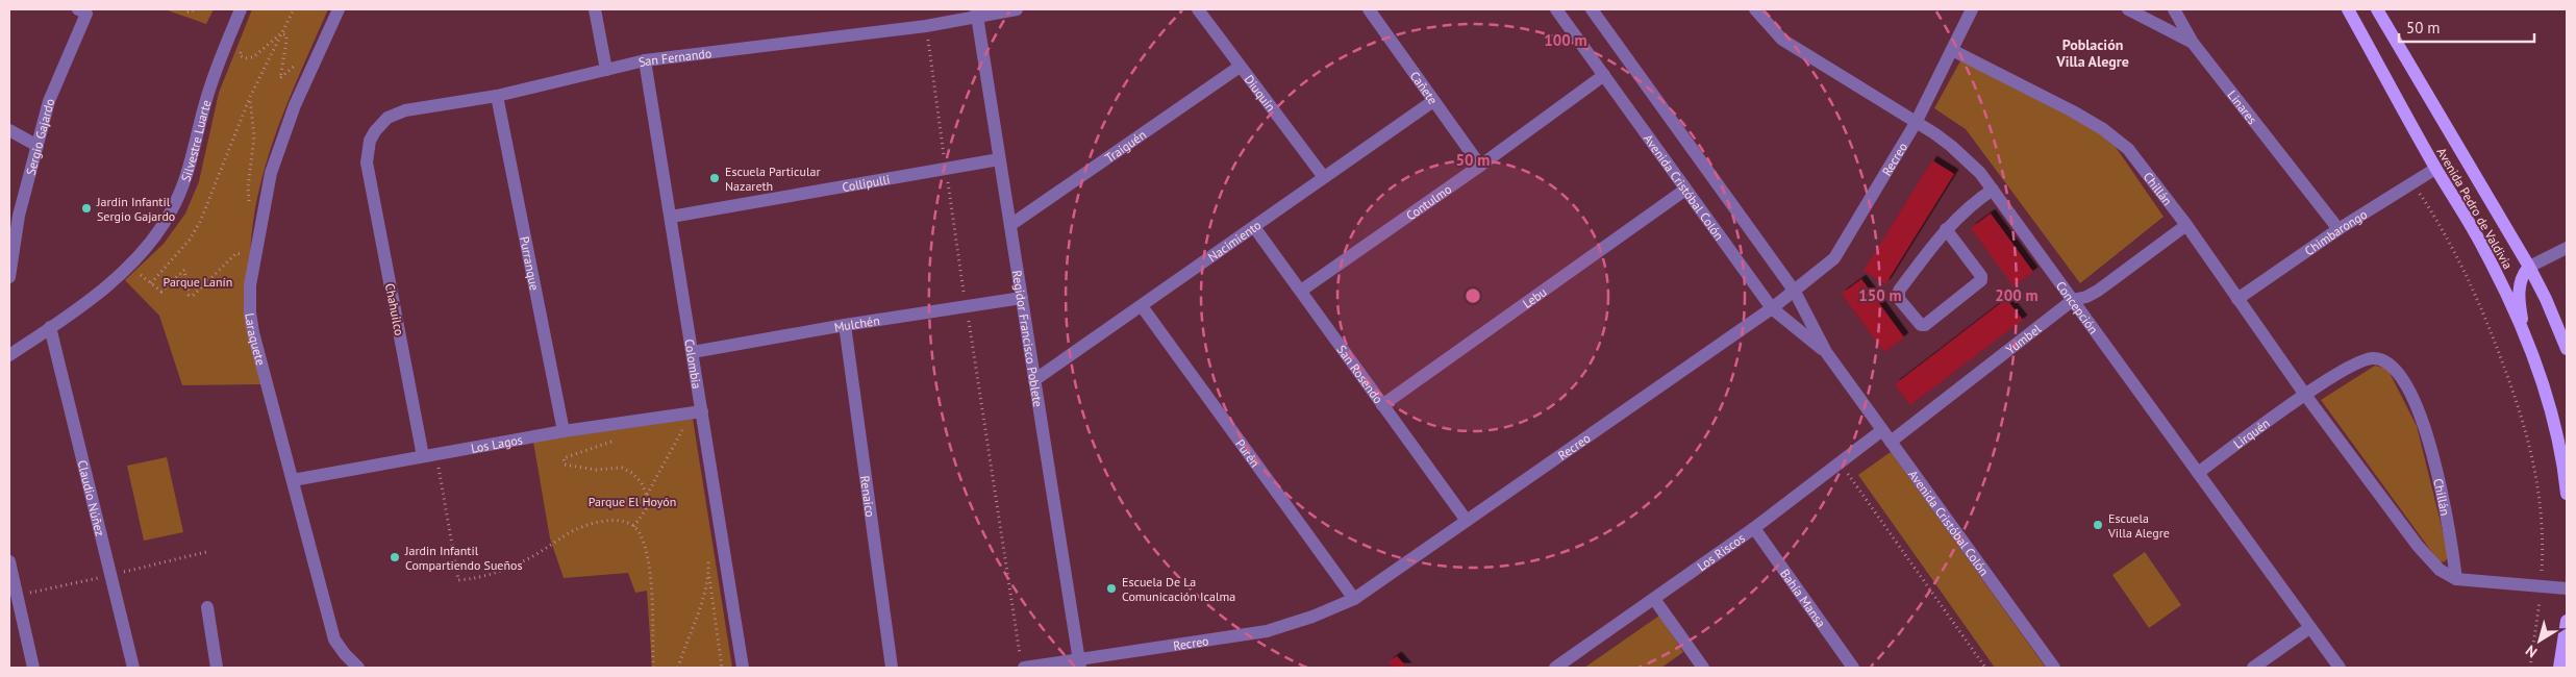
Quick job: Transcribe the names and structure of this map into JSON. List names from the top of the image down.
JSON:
{
  "streets": {
    "main road": ["Avenida Pedro de Valdivia"],
    "street": [
      "San Fernando",
      "Cañete",
      "Diuquín",
      "Linares",
      "Sergio Gajardo",
      "Silvestre Luarte",
      "Traiguén",
      "Recreo",
      "Collipulli",
      "Avenida Cristóbal Colón",
      "Chillán",
      "Contulmo",
      "Chimbarongo",
      "Nacimiento",
      "Purranque",
      "Lebu",
      "Concepción",
      "Chahuilco",
      "Mulchén",
      "Regidor Francisco Poblete",
      "Yumbel",
      "Laraquete",
      "Colombia",
      "San Rosendo",
      "Lirquén",
      "Los Lagos",
      "Purén",
      "Renaico",
      "Claudio Núñez",
      "Los Riscos",
      "Bahía Mansa"
    ]
  },
  "crossings": [
    ["San Fernando", "Purranque"],
    ["San Fernando", "Chahuilco"],
    ["San Fernando", "Regidor Francisco Poblete"],
    ["San Fernando", "Colombia"],
    ["Cañete", "Contulmo"],
    ["Cañete", "Nacimiento"],
    ["Diuquín", "Traiguén"],
    ["Diuquín", "Nacimiento"],
    ["Linares", "Chimbarongo"],
    ["Silvestre Luarte", "Claudio Núñez"],
    ["Traiguén", "Regidor Francisco Poblete"],
    ["Recreo", "Avenida Cristóbal Colón"],
    ["Recreo", "Chillán"],
    ["Recreo", "Concepción"],
    ["Recreo", "Regidor Francisco Poblete"],
    ["Recreo", "San Rosendo"],
    ["Recreo", "Purén"],
    ["Collipulli", "Regidor Francisco Poblete"],
    ["Collipulli", "Colombia"],
    ["Avenida Cristóbal Colón", "Contulmo"],
    ["Avenida Cristóbal Colón", "Lebu"],
    ["Avenida Cristóbal Colón", "Yumbel"],
    ["Avenida Cristóbal Colón", "Los Riscos"],
    ["Chillán", "Chimbarongo"],
    ["Chillán", "Yumbel"],
    ["Chillán", "Lirquén"],
    ["Contulmo", "San Rosendo"],
    ["Avenida Pedro de Valdivia", "Chimbarongo"],
    ["Nacimiento", "Regidor Francisco Poblete"],
    ["Nacimiento", "San Rosendo"],
    ["Nacimiento", "Purén"],
    ["Purranque", "Los Lagos"],
    ["Lebu", "San Rosendo"],
    ["Concepción", "Yumbel"],
    ["Concepción", "Lirquén"],
    ["Chahuilco", "Los Lagos"],
    ["Mulchén", "Regidor Francisco Poblete"],
    ["Mulchén", "Colombia"],
    ["Mulchén", "Renaico"],
    ["Yumbel", "Los Riscos"],
    ["Laraquete", "Los Lagos"],
    ["Colombia", "Los Lagos"],
    ["Los Riscos", "Bahía Mansa"]
  ],
  "districts": ["Población Villa Alegre"],
  "parks": ["Parque Lanín", "Parque El Hoyón"],
  "places": [
    "Escuela Particular Nazareth",
    "Jardin Infantil Sergio Gajardo",
    "Escuela Villa Alegre",
    "Jardin Infantil Compartiendo Sueños",
    "Escuela De La Comunicación Icalma"
  ],
  "scale_bar": "50 m",
  "north": "bottom left",
  "rings": [
    "100 m",
    "50 m",
    "150 m",
    "200 m"
  ]
}
